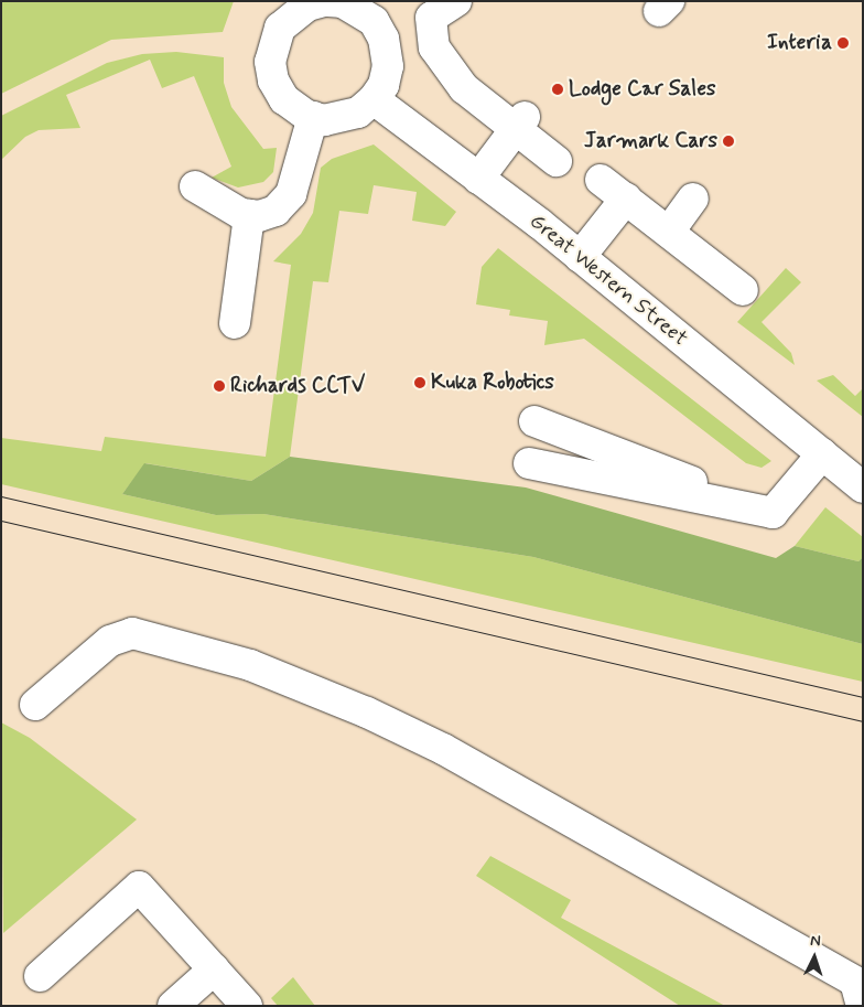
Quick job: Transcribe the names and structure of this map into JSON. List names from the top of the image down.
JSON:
{
  "streets": {
    "street": ["Great Western Street"]
  },
  "places": [
    "Interia",
    "Lodge Car Sales",
    "Jarmark Cars",
    "Kuka Robotics",
    "Richards CCTV"
  ],
  "north": "top"
}
